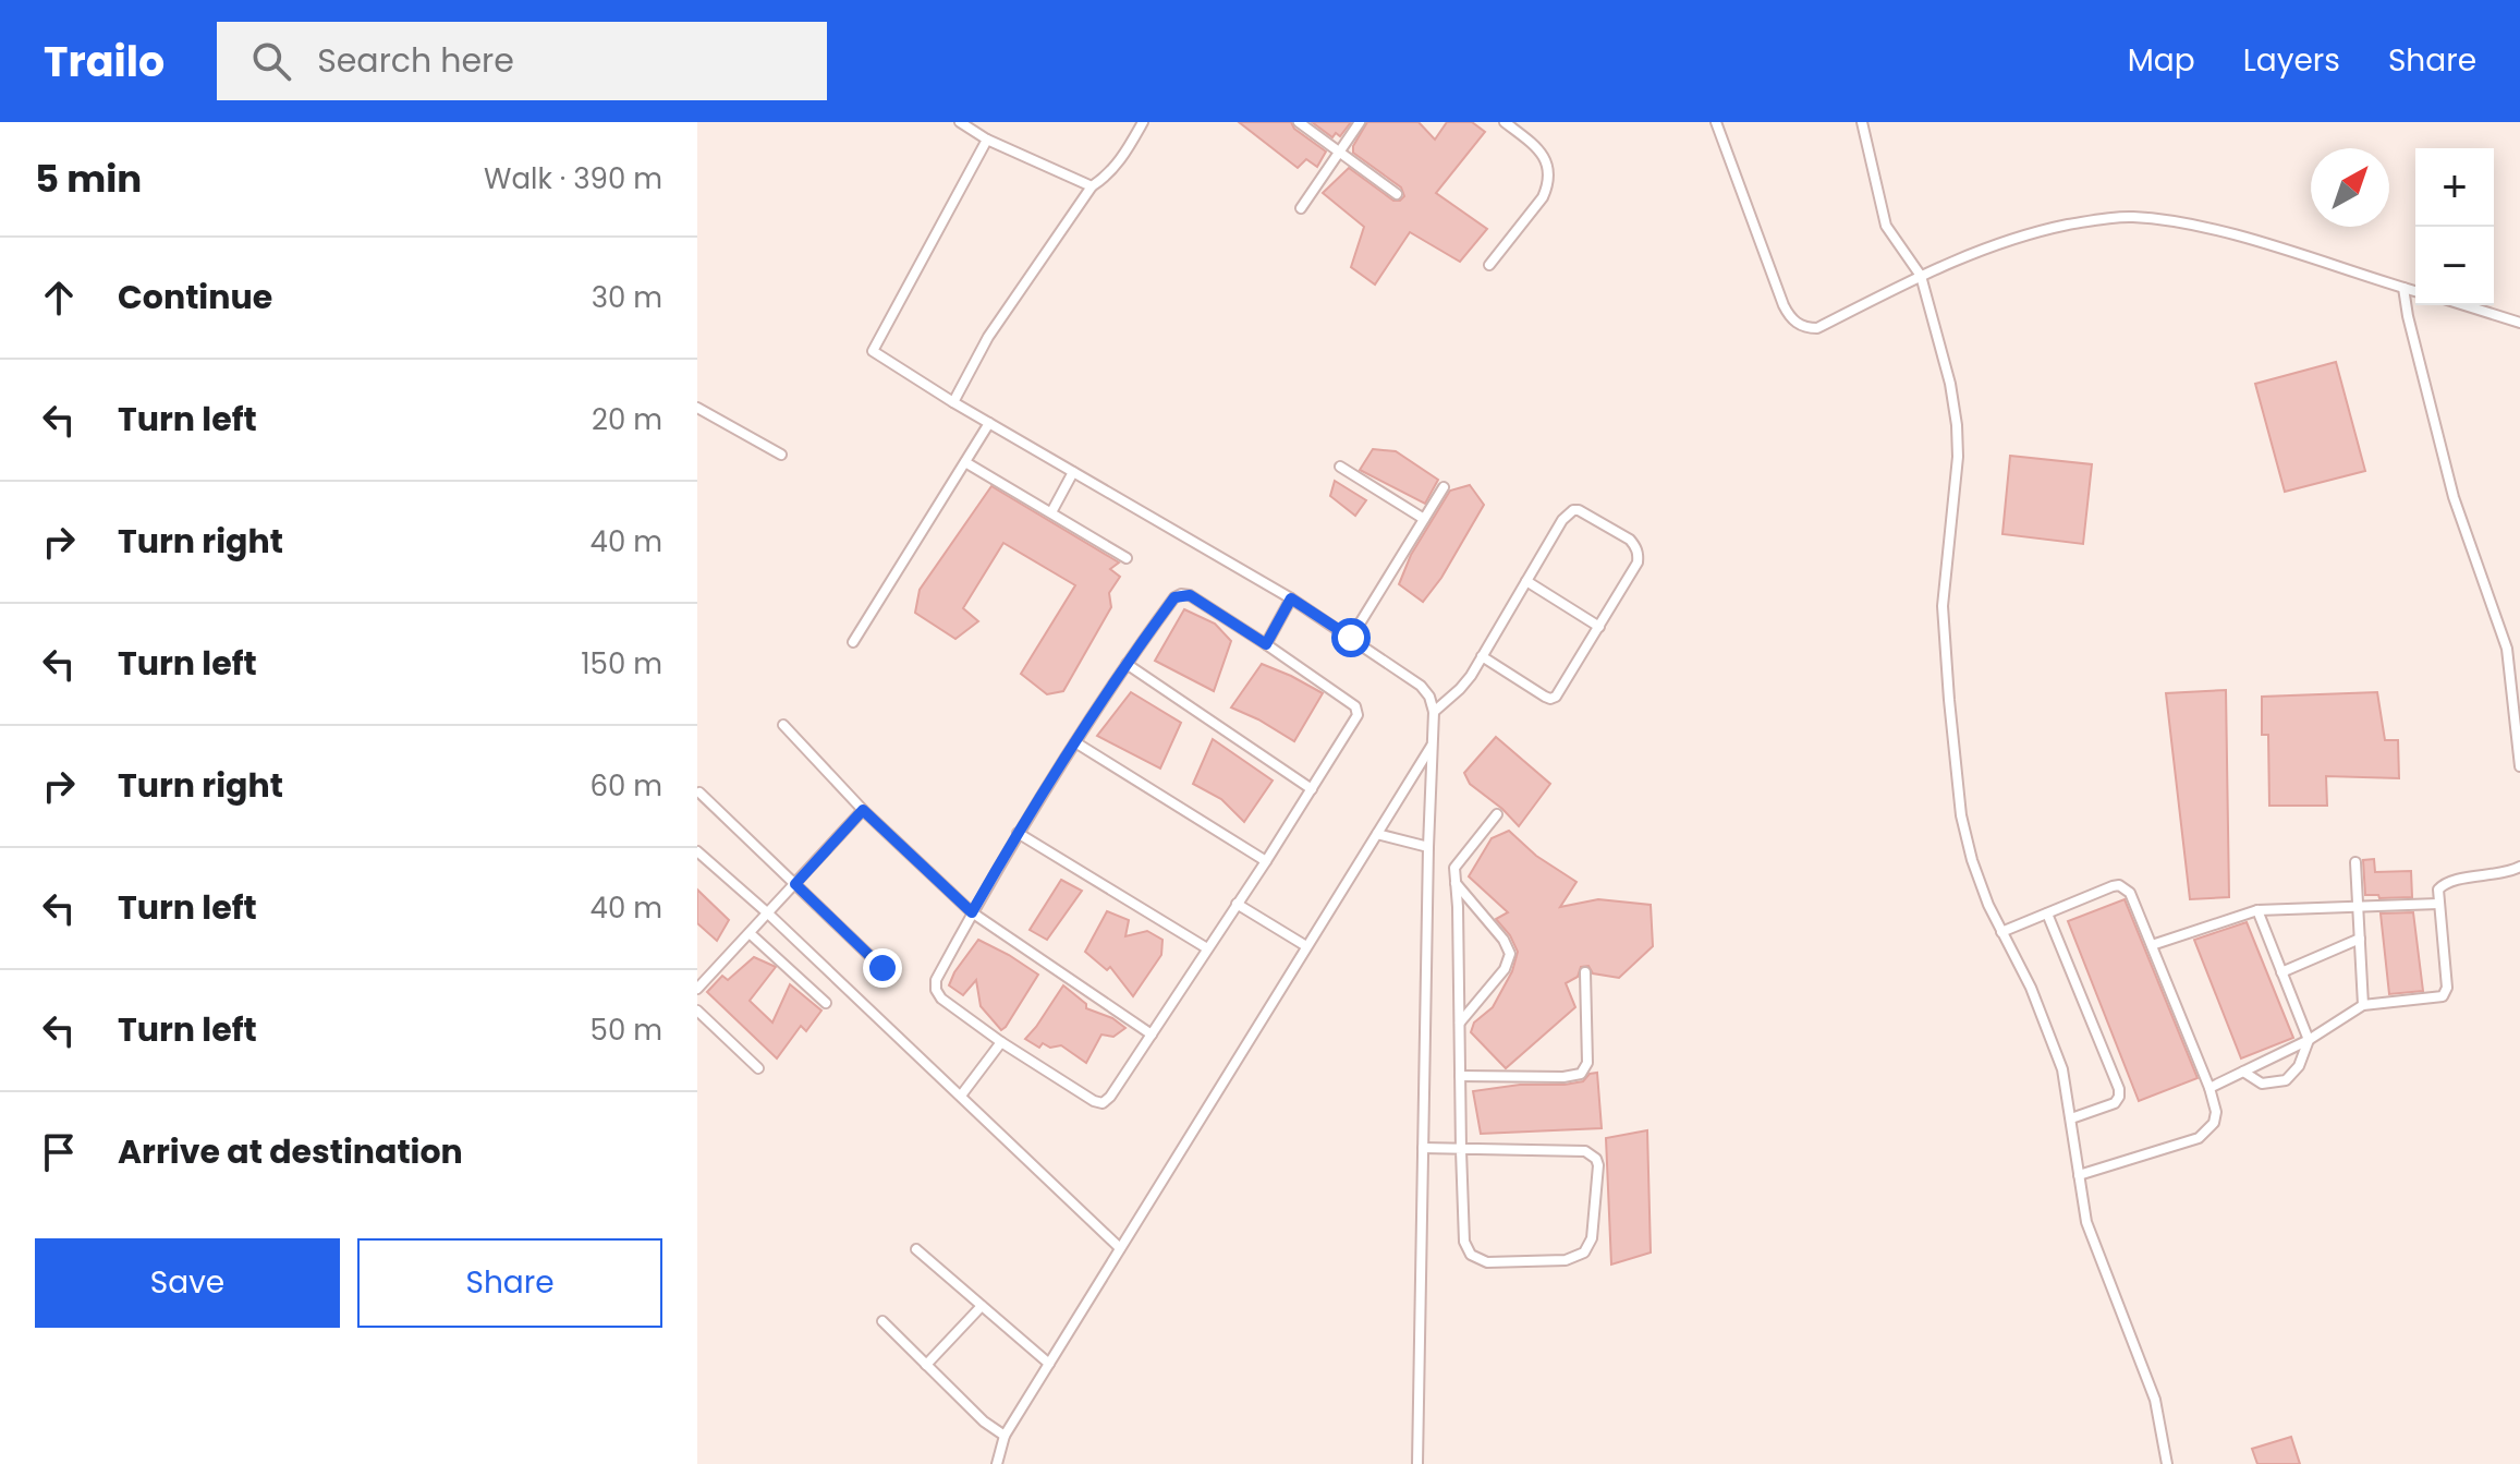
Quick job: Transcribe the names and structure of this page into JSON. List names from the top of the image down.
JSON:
{
  "north": "top right",
  "page": {
    "header": "Trailo",
    "search": "Search here",
    "nav": ["Map", "Layers", "Share"],
    "heading": ["5 min", "Walk · 390 m"],
    "map_buttons": ["+", "−"],
    "list": [
      ["Continue", "30 m"],
      ["Turn left", "20 m"],
      ["Turn right", "40 m"],
      ["Turn left", "150 m"],
      ["Turn right", "60 m"],
      ["Turn left", "40 m"],
      ["Turn left", "50 m"],
      "Arrive at destination"
    ],
    "buttons": ["Save", "Share"]
  }
}
